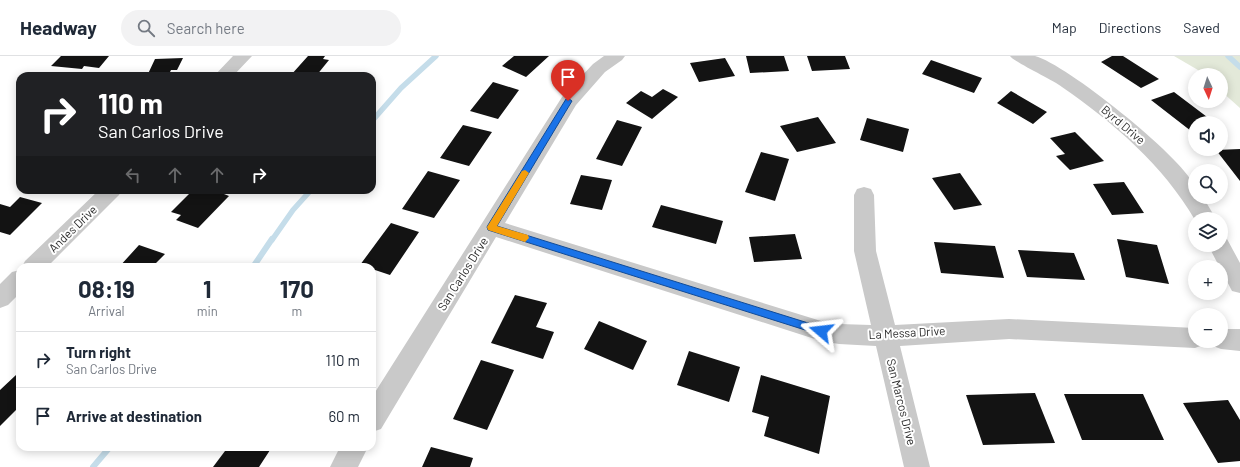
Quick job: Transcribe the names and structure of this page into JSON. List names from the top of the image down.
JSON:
{
  "streets": {
    "street": [
      "Byrd Drive",
      "Andes Drive",
      "San Carlos Drive",
      "La Messa Drive",
      "San Marcos Drive"
    ]
  },
  "crossings": [
    ["San Carlos Drive", "La Messa Drive"],
    ["La Messa Drive", "San Marcos Drive"]
  ],
  "north": "bottom",
  "page": {
    "header": "Headway",
    "search": "Search here",
    "nav": ["Map", "Directions", "Saved"],
    "map_buttons": ["+", "−"],
    "turn": ["110 m", "San Carlos Drive"],
    "eta": [
      "08:19",
      "Arrival",
      "1",
      "min",
      "170",
      "m"
    ],
    "list": [
      {
        "name": "Turn right",
        "note": "San Carlos Drive",
        "value": "110 m"
      },
      {
        "name": "Arrive at destination",
        "value": "60 m"
      }
    ]
  }
}
